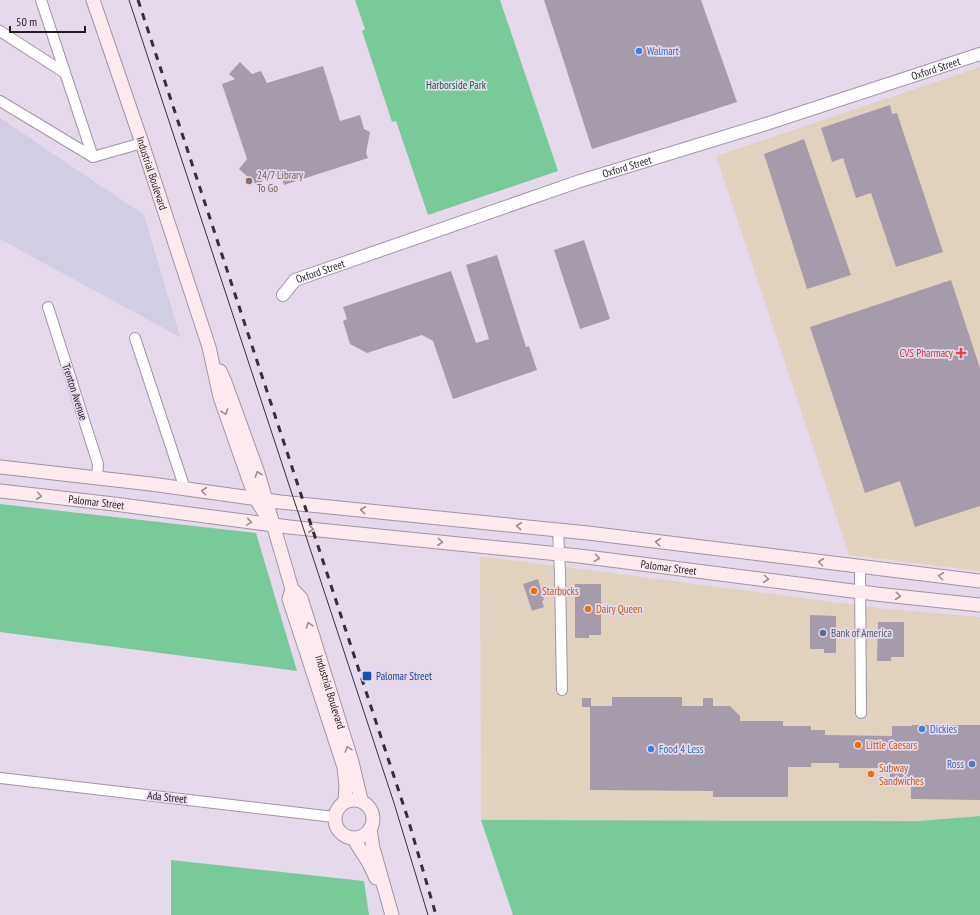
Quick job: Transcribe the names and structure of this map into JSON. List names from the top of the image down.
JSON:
{
  "streets": {
    "main road": ["Industrial Boulevard", "Palomar Street"],
    "street": ["Oxford Street", "Trenton Avenue", "Ada Street"]
  },
  "crossings": [
    ["Industrial Boulevard", "Palomar Street"],
    ["Industrial Boulevard", "Ada Street"]
  ],
  "parks": ["Harborside Park"],
  "places": {
    "other": [
      "Walmart",
      "24/7 Library To Go",
      "Starbucks",
      "Dairy Queen",
      "Bank of America",
      "Dickies",
      "Little Caesars",
      "Food 4 Less",
      "Ross",
      "Subway Sandwiches"
    ],
    "health": ["CVS Pharmacy"],
    "transit": ["Palomar Street"]
  },
  "scale_bar": "50 m"
}
